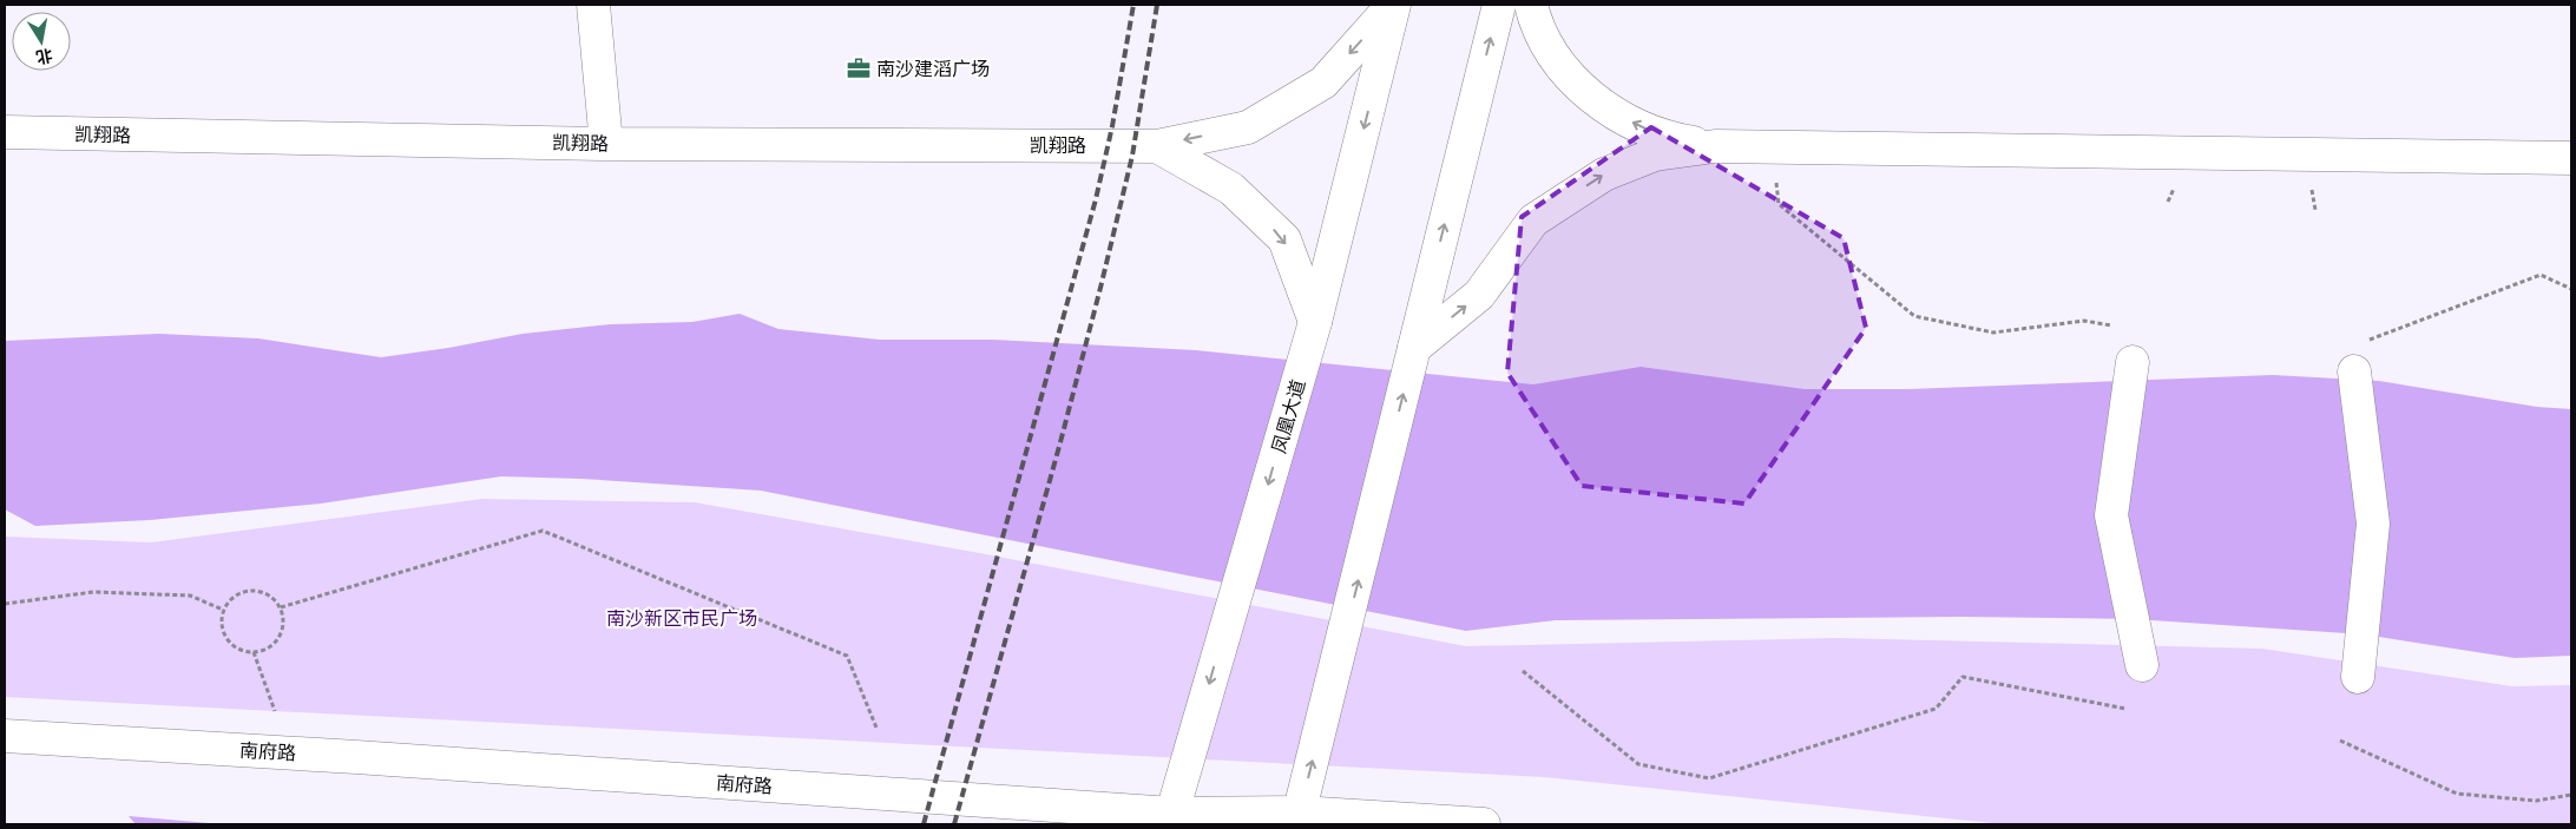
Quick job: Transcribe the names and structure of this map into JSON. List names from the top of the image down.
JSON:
{
  "streets": {
    "street": ["凯翔路", "凤凰大道", "南府路"]
  },
  "crossings": [
    ["凯翔路", "凤凰大道"],
    ["凤凰大道", "南府路"]
  ],
  "parks": ["南沙新区市民广场"],
  "places": {
    "office": ["南沙建滔广场"]
  },
  "north": "bottom"
}
